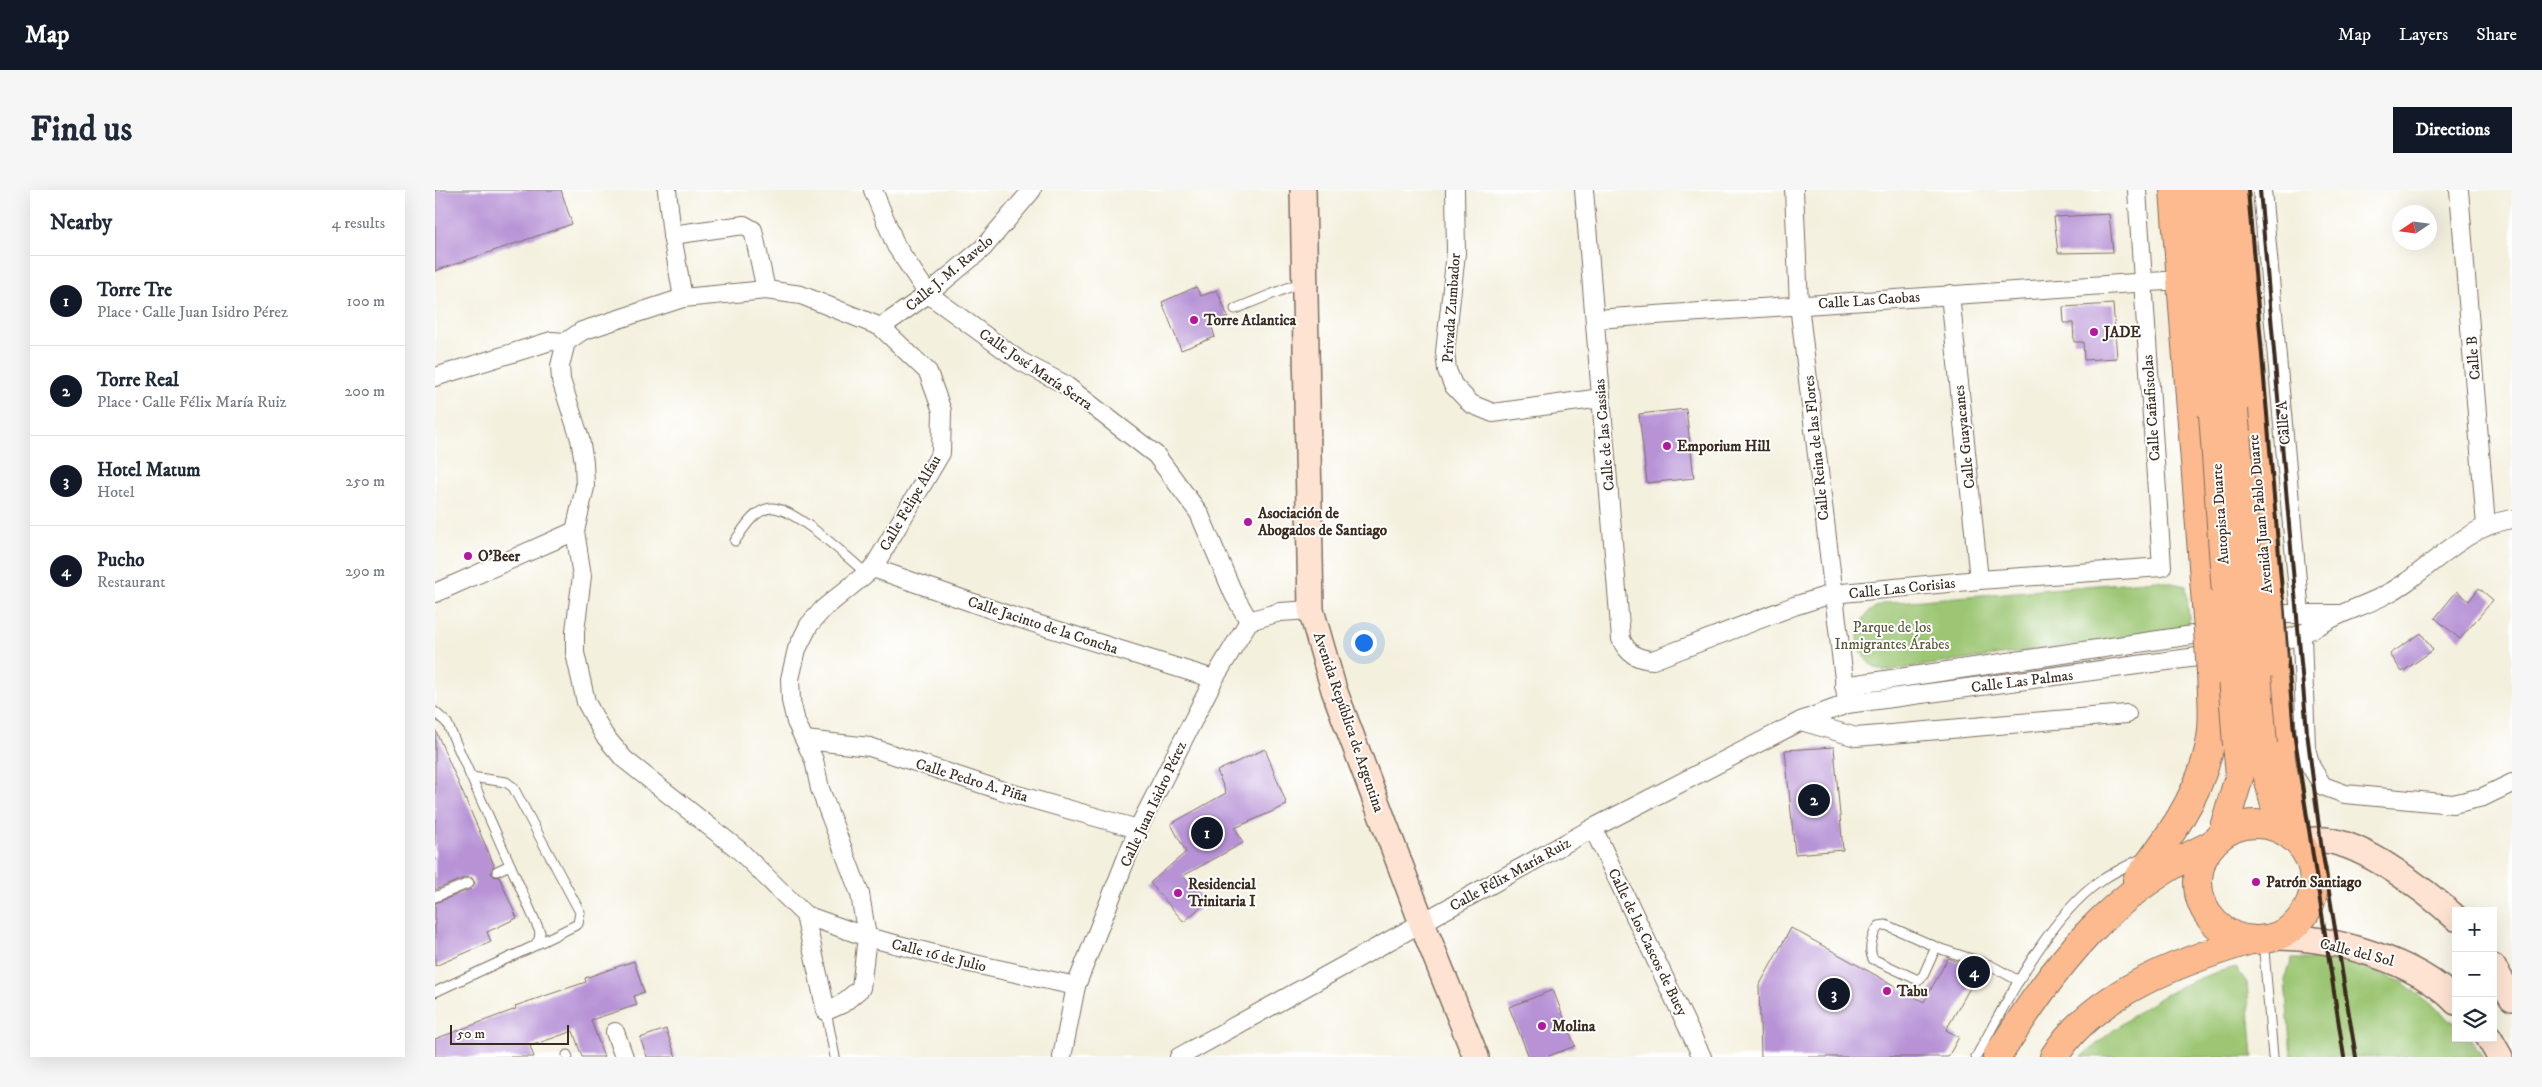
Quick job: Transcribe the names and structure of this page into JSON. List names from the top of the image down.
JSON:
{
  "streets": {
    "main road": [
      "Autopista Duarte",
      "Avenida Juan Pablo Duarte",
      "Avenida República de Argentina",
      "Calle del Sol"
    ],
    "street": [
      "Calle J. M. Ravelo",
      "Calle Las Caobas",
      "Privada Zumbador",
      "Calle B",
      "Calle José María Serra",
      "Calle Cañafistolas",
      "Calle A",
      "Calle de las Cassias",
      "Calle Guayacanes",
      "Calle Reina de las Flores",
      "Calle Felipe Alfau",
      "Calle Las Corisias",
      "Calle Jacinto de la Concha",
      "Calle Las Palmas",
      "Calle Pedro A. Piña",
      "Calle Juan Isidro Pérez",
      "Calle Félix María Ruiz",
      "Calle de los Cascos de Buey",
      "Calle 16 de Julio"
    ]
  },
  "crossings": [
    ["Calle J. M. Ravelo", "Calle José María Serra"],
    ["Calle J. M. Ravelo", "Calle Felipe Alfau"],
    ["Calle Las Caobas", "Calle Cañafistolas"],
    ["Calle Las Caobas", "Calle de las Cassias"],
    ["Calle Las Caobas", "Calle Guayacanes"],
    ["Calle Las Caobas", "Calle Reina de las Flores"],
    ["Privada Zumbador", "Calle de las Cassias"],
    ["Calle José María Serra", "Calle Juan Isidro Pérez"],
    ["Calle Cañafistolas", "Calle Las Corisias"],
    ["Calle A", "Avenida Juan Pablo Duarte"],
    ["Calle de las Cassias", "Calle Las Corisias"],
    ["Calle Guayacanes", "Calle Las Corisias"],
    ["Calle Reina de las Flores", "Calle Las Corisias"],
    ["Calle Reina de las Flores", "Calle Las Palmas"],
    ["Calle Reina de las Flores", "Calle Félix María Ruiz"],
    ["Calle Felipe Alfau", "Calle Jacinto de la Concha"],
    ["Calle Felipe Alfau", "Calle Pedro A. Piña"],
    ["Calle Felipe Alfau", "Calle 16 de Julio"],
    ["Autopista Duarte", "Avenida Juan Pablo Duarte"],
    ["Autopista Duarte", "Calle del Sol"],
    ["Avenida Juan Pablo Duarte", "Calle del Sol"],
    ["Calle Jacinto de la Concha", "Calle Juan Isidro Pérez"],
    ["Calle Las Palmas", "Calle Félix María Ruiz"],
    ["Avenida República de Argentina", "Calle Félix María Ruiz"],
    ["Calle Pedro A. Piña", "Calle Juan Isidro Pérez"],
    ["Calle Juan Isidro Pérez", "Calle 16 de Julio"],
    ["Calle Félix María Ruiz", "Calle de los Cascos de Buey"]
  ],
  "parks": ["Parque de los Inmigrantes Árabes"],
  "places": [
    "Torre Atlantica",
    "JADE",
    "Emporium Hill",
    "Asociación de Abogados de Santiago",
    "O'Beer",
    "Patrón Santiago",
    "Residencial Trinitaria I",
    "Tabu",
    "Molina"
  ],
  "scale_bar": "50 m",
  "north": "left",
  "page": {
    "header": "Map",
    "nav": ["Map", "Layers", "Share"],
    "buttons": "Directions",
    "title": "Find us",
    "heading": ["Nearby", "4 results"],
    "list": [
      {
        "mark": "1",
        "name": "Torre Tre",
        "note": "Place · Calle Juan Isidro Pérez",
        "value": "100 m"
      },
      {
        "mark": "2",
        "name": "Torre Real",
        "note": "Place · Calle Félix María Ruiz",
        "value": "200 m"
      },
      {
        "mark": "3",
        "name": "Hotel Matum",
        "note": "Hotel",
        "value": "250 m"
      },
      {
        "mark": "4",
        "name": "Pucho",
        "note": "Restaurant",
        "value": "290 m"
      }
    ],
    "pins": [
      "2",
      "1",
      "4",
      "3"
    ],
    "map_buttons": ["+", "−"],
    "scale": "50 m"
  }
}
